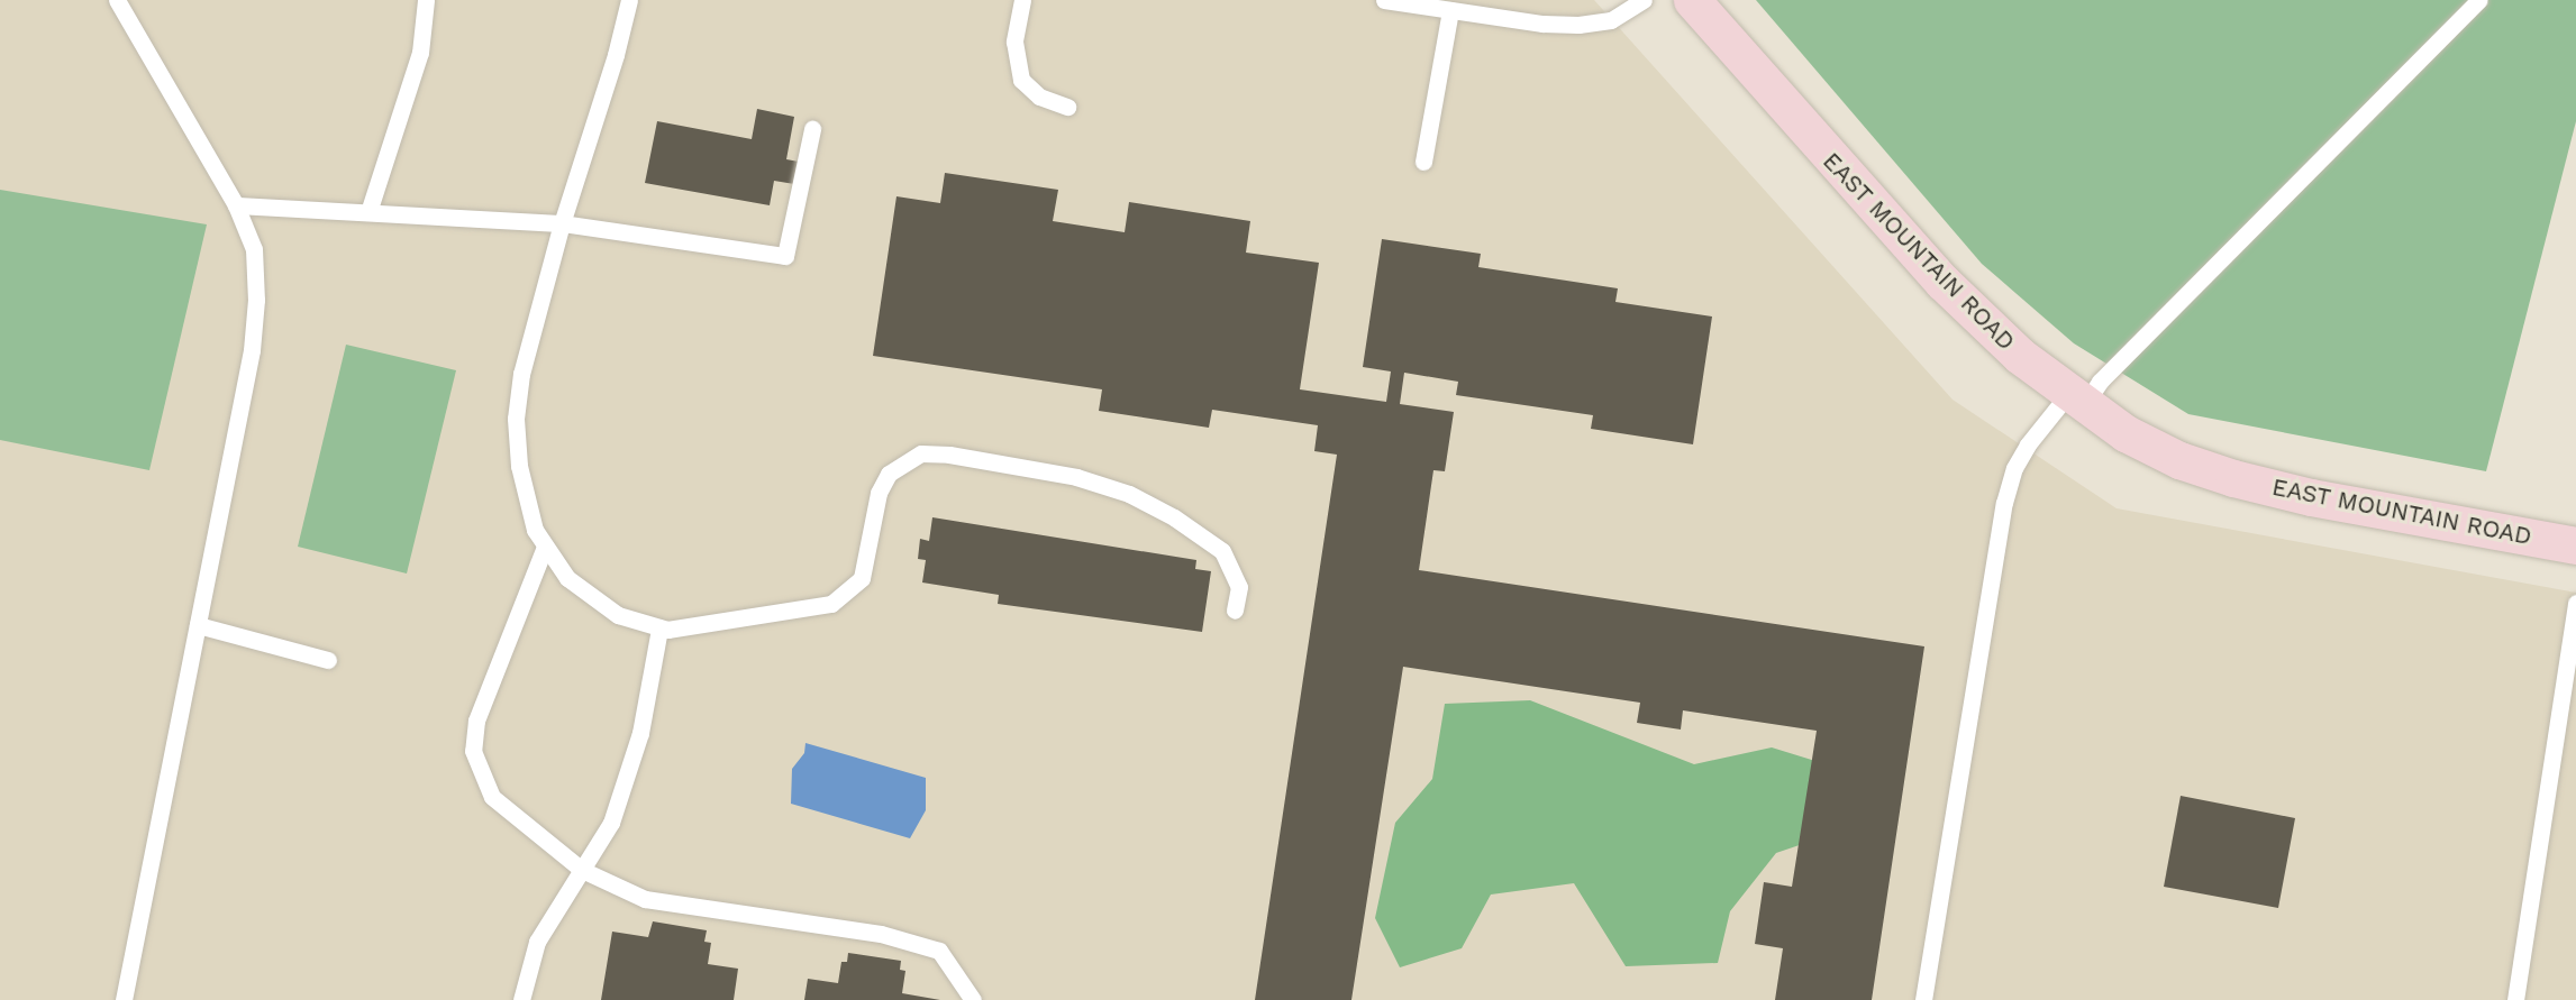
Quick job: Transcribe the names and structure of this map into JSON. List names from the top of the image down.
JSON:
{
  "streets": {
    "street": ["EAST MOUNTAIN ROAD"]
  }
}
